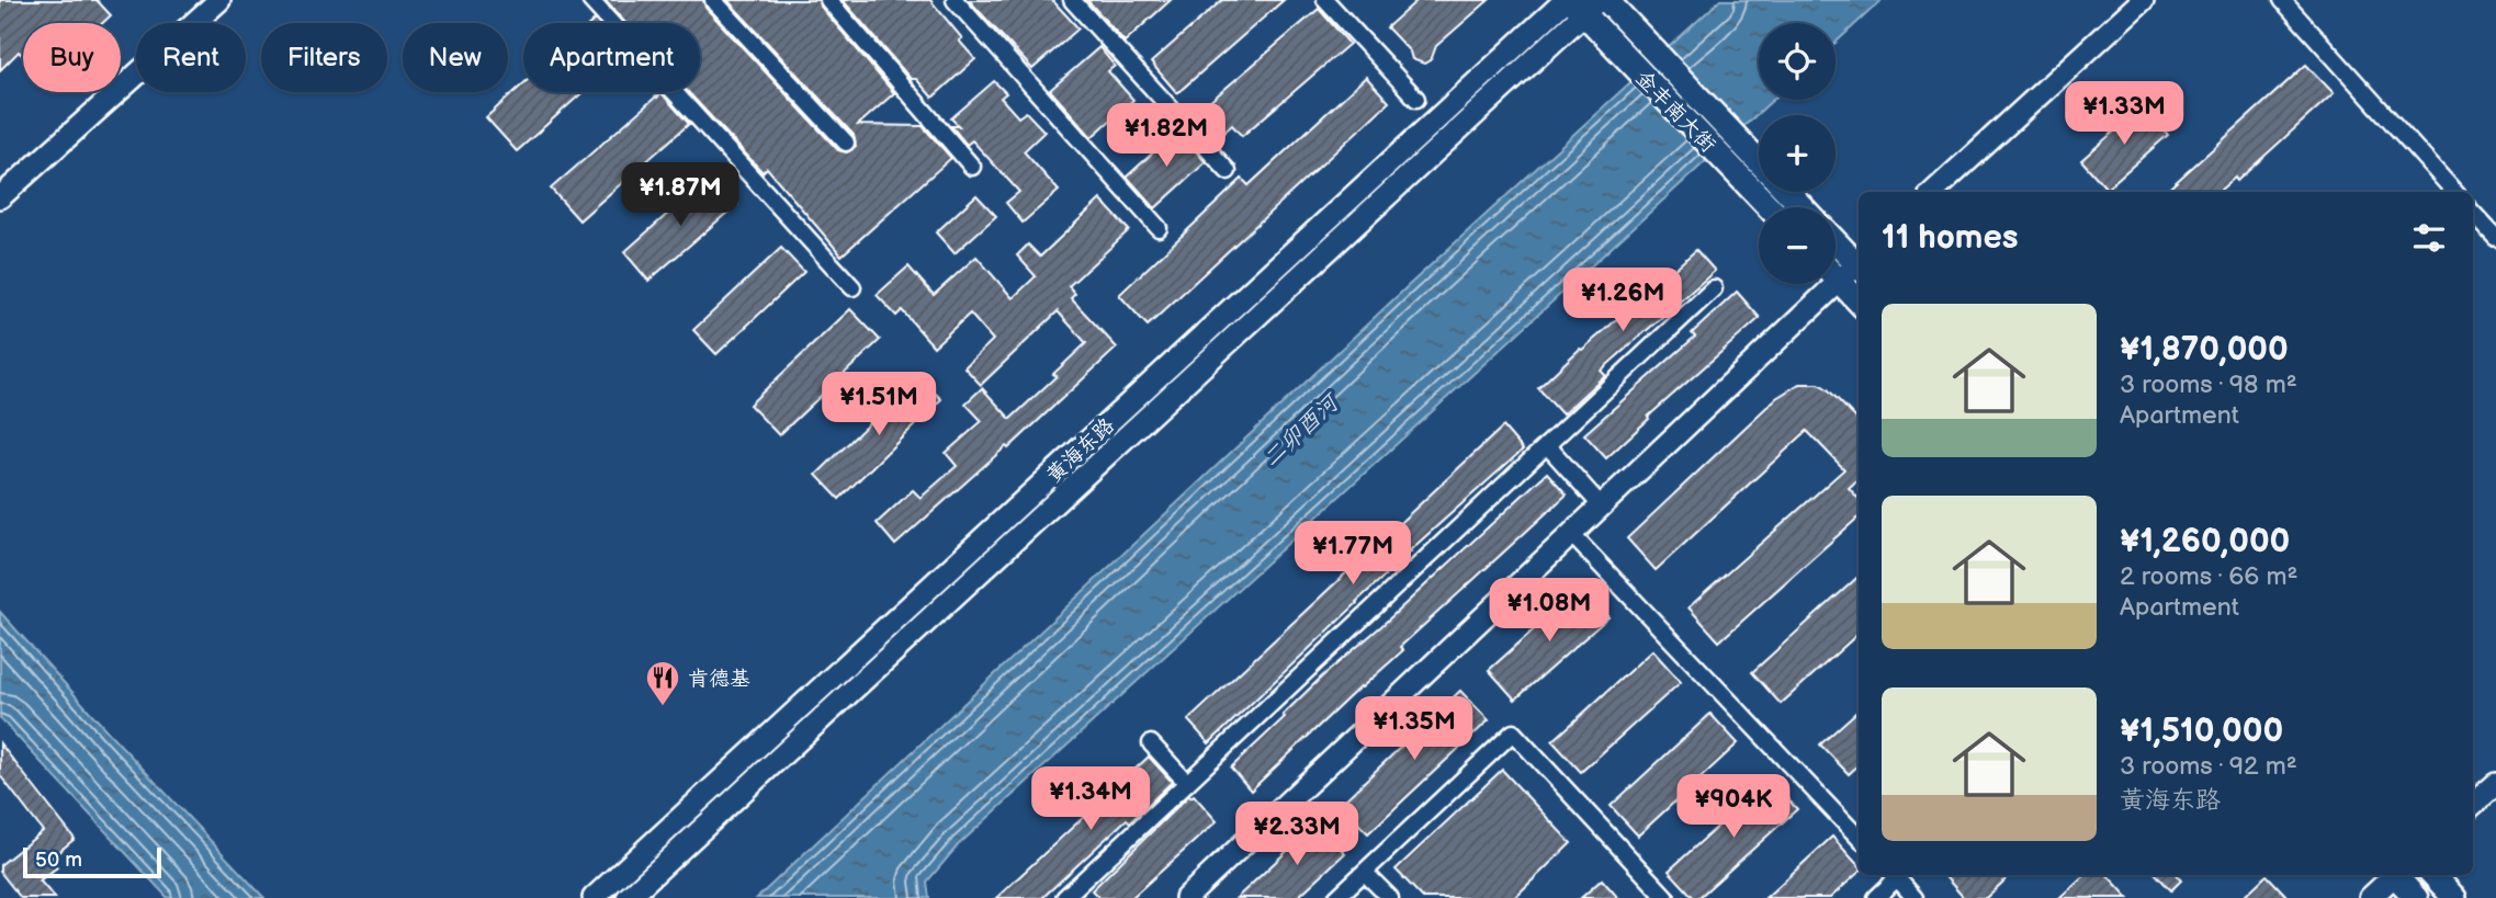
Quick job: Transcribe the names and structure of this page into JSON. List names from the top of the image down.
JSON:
{
  "streets": {
    "main road": ["金丰南大街", "黄海东路"]
  },
  "crossings": [
    ["金丰南大街", "黄海东路"]
  ],
  "water": ["二卯酉河"],
  "places": {
    "restaurant": ["肯德基"]
  },
  "scale_bar": "50 m",
  "page": {
    "map_buttons": ["+", "−"],
    "chip": [
      "Buy",
      "Rent",
      "Filters",
      "New",
      "Apartment"
    ],
    "price": [
      "¥1.33M",
      "¥1.82M",
      "¥1.87M",
      "¥1.26M",
      "¥1.51M",
      "¥1.77M",
      "¥1.08M",
      "¥1.35M",
      "¥1.34M",
      "¥904K",
      "¥2.33M"
    ],
    "heading": "11 homes",
    "list": [
      {
        "name": "¥1,870,000",
        "note": "3 rooms · 98 m² · Apartment"
      },
      {
        "name": "¥1,260,000",
        "note": "2 rooms · 66 m² · Apartment"
      },
      {
        "name": "¥1,510,000",
        "note": "3 rooms · 92 m² · 黄海东路"
      }
    ],
    "scale": "50 m"
  }
}
